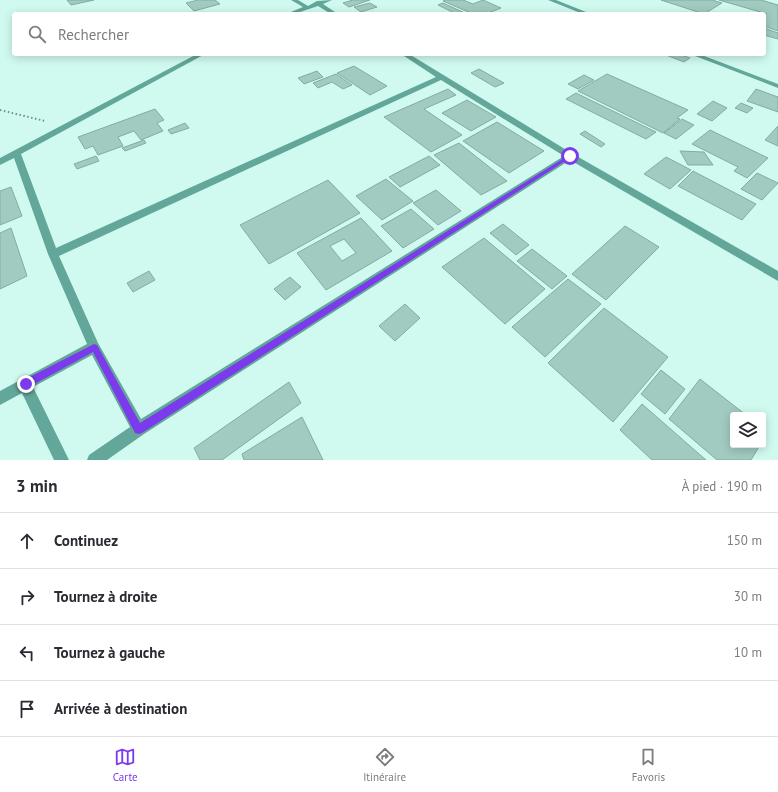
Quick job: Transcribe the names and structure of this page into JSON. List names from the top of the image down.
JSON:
{
  "page": {
    "search": "Rechercher",
    "heading": ["3 min", "À pied · 190 m"],
    "list": [
      ["Continuez", "150 m"],
      ["Tournez à droite", "30 m"],
      ["Tournez à gauche", "10 m"],
      "Arrivée à destination"
    ],
    "nav": ["Carte", "Itinéraire", "Favoris"]
  }
}
